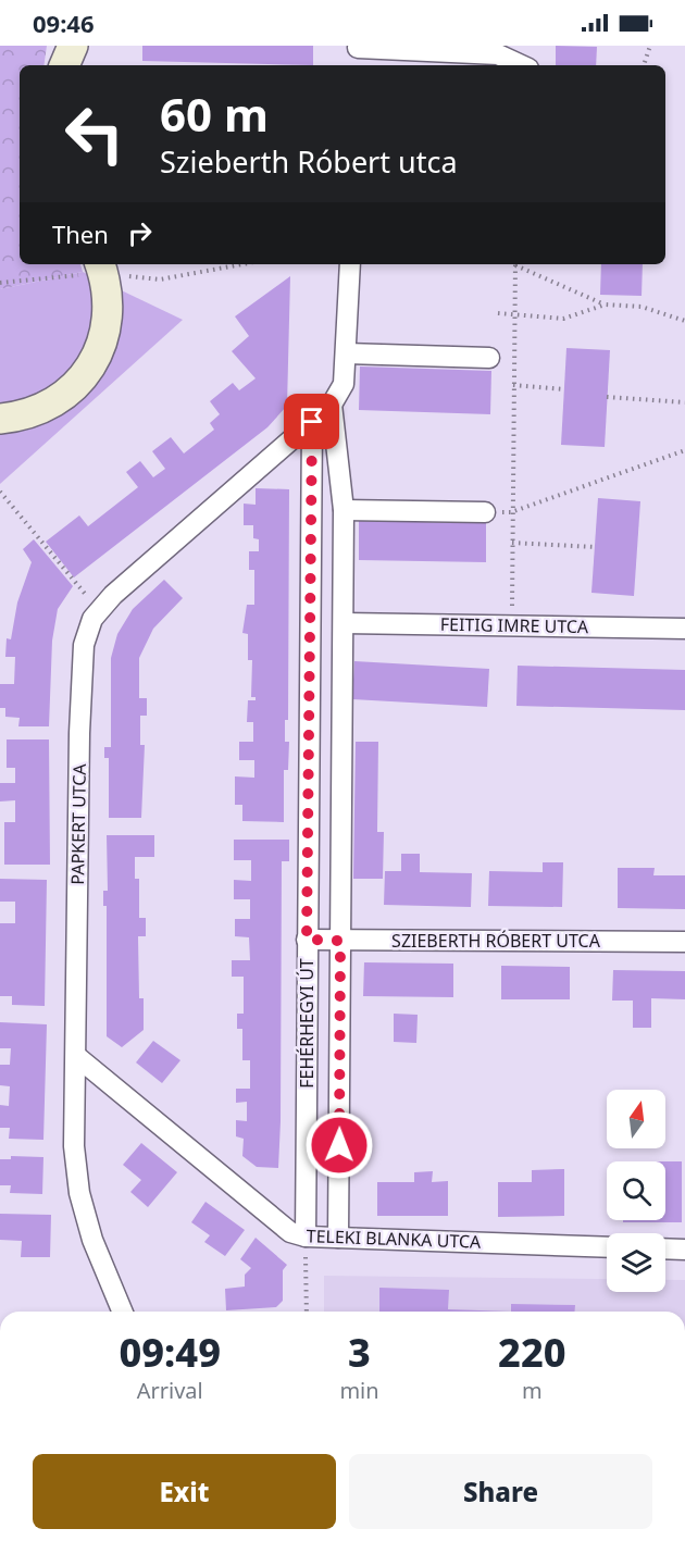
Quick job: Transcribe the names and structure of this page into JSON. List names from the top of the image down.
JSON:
{
  "streets": {
    "street": [
      "FEITIG IMRE UTCA",
      "PAPKERT UTCA",
      "SZIEBERTH RÓBERT UTCA",
      "FEHÉRHEGYI ÚT",
      "TELEKI BLANKA UTCA"
    ]
  },
  "crossings": [
    ["PAPKERT UTCA", "FEHÉRHEGYI ÚT"],
    ["PAPKERT UTCA", "TELEKI BLANKA UTCA"],
    ["SZIEBERTH RÓBERT UTCA", "FEHÉRHEGYI ÚT"],
    ["FEHÉRHEGYI ÚT", "TELEKI BLANKA UTCA"]
  ],
  "north": "top",
  "page": {
    "status": "09:46",
    "turn": ["60 m", "Szieberth Róbert utca"],
    "then": "Then",
    "eta": [
      "09:49",
      "Arrival",
      "3",
      "min",
      "220",
      "m"
    ],
    "buttons": ["Exit", "Share"]
  }
}
